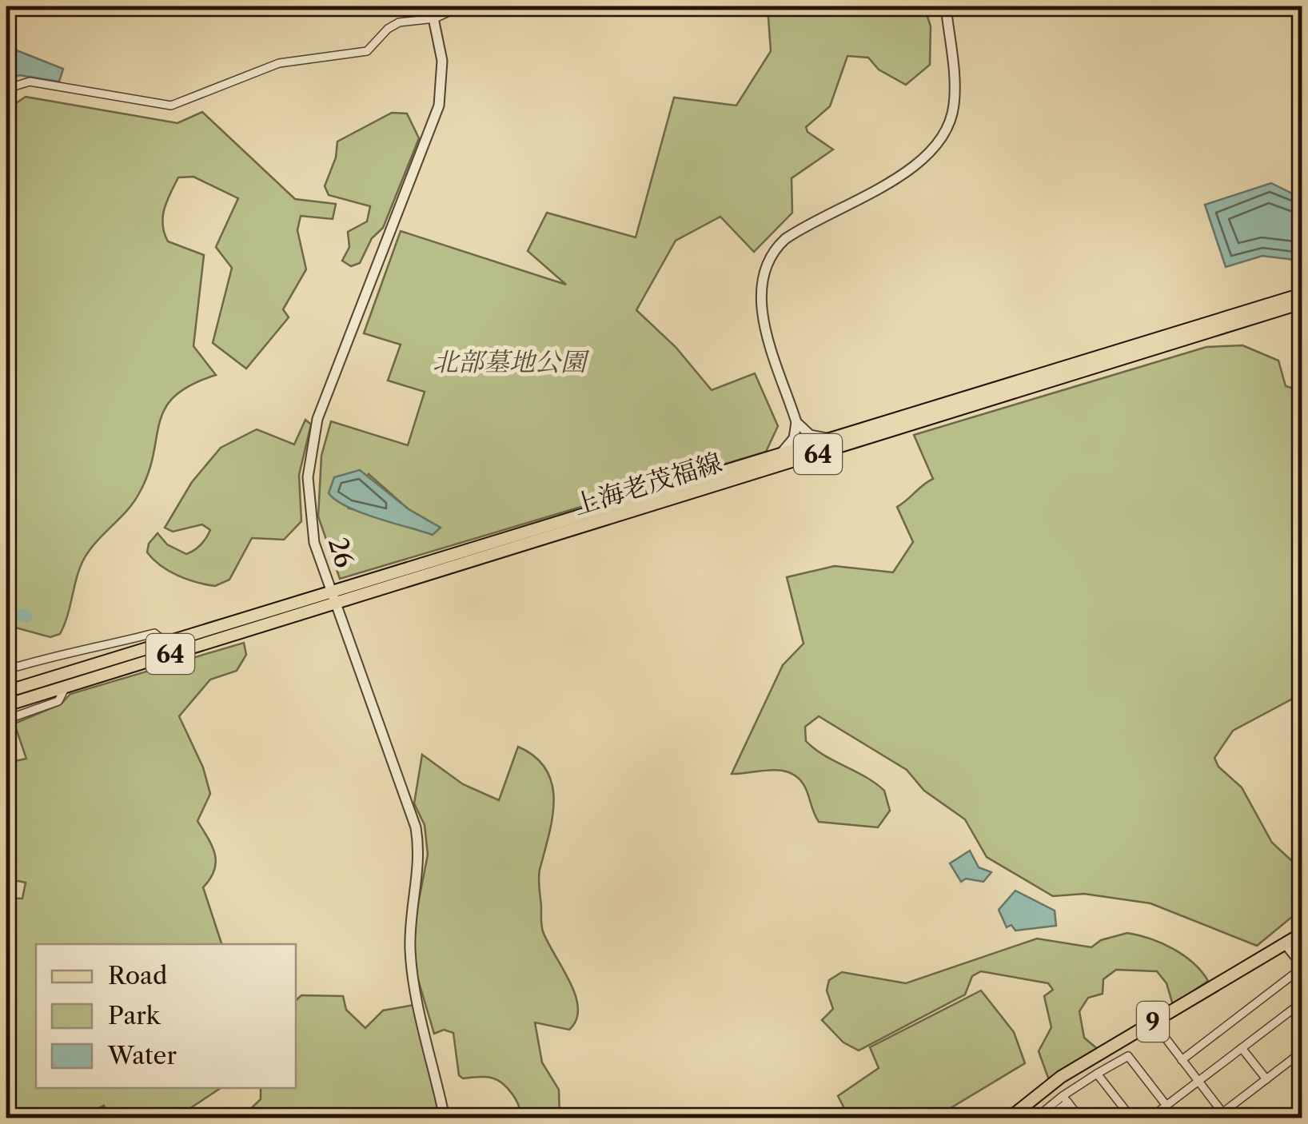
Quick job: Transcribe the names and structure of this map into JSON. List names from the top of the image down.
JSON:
{
  "streets": {
    "main road": ["64", "上海老茂福線", "9"],
    "street": ["26"]
  },
  "crossings": [
    ["上海老茂福線", "26"]
  ],
  "parks": ["北部墓地公園"],
  "legend": ["Road", "Park", "Water"]
}
